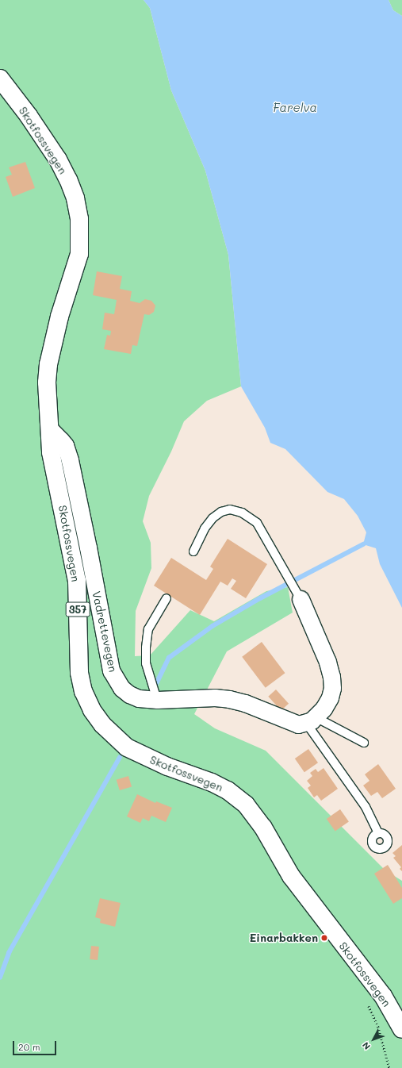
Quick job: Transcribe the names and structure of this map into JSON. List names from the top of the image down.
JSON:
{
  "streets": {
    "main road": ["Skotfossvegen", "357"],
    "street": ["Vadrettevegen"]
  },
  "crossings": [
    ["Skotfossvegen", "Vadrettevegen"]
  ],
  "water": ["Farelva"],
  "places": ["Einarbakken"],
  "scale_bar": "20 m",
  "north": "bottom left"
}
